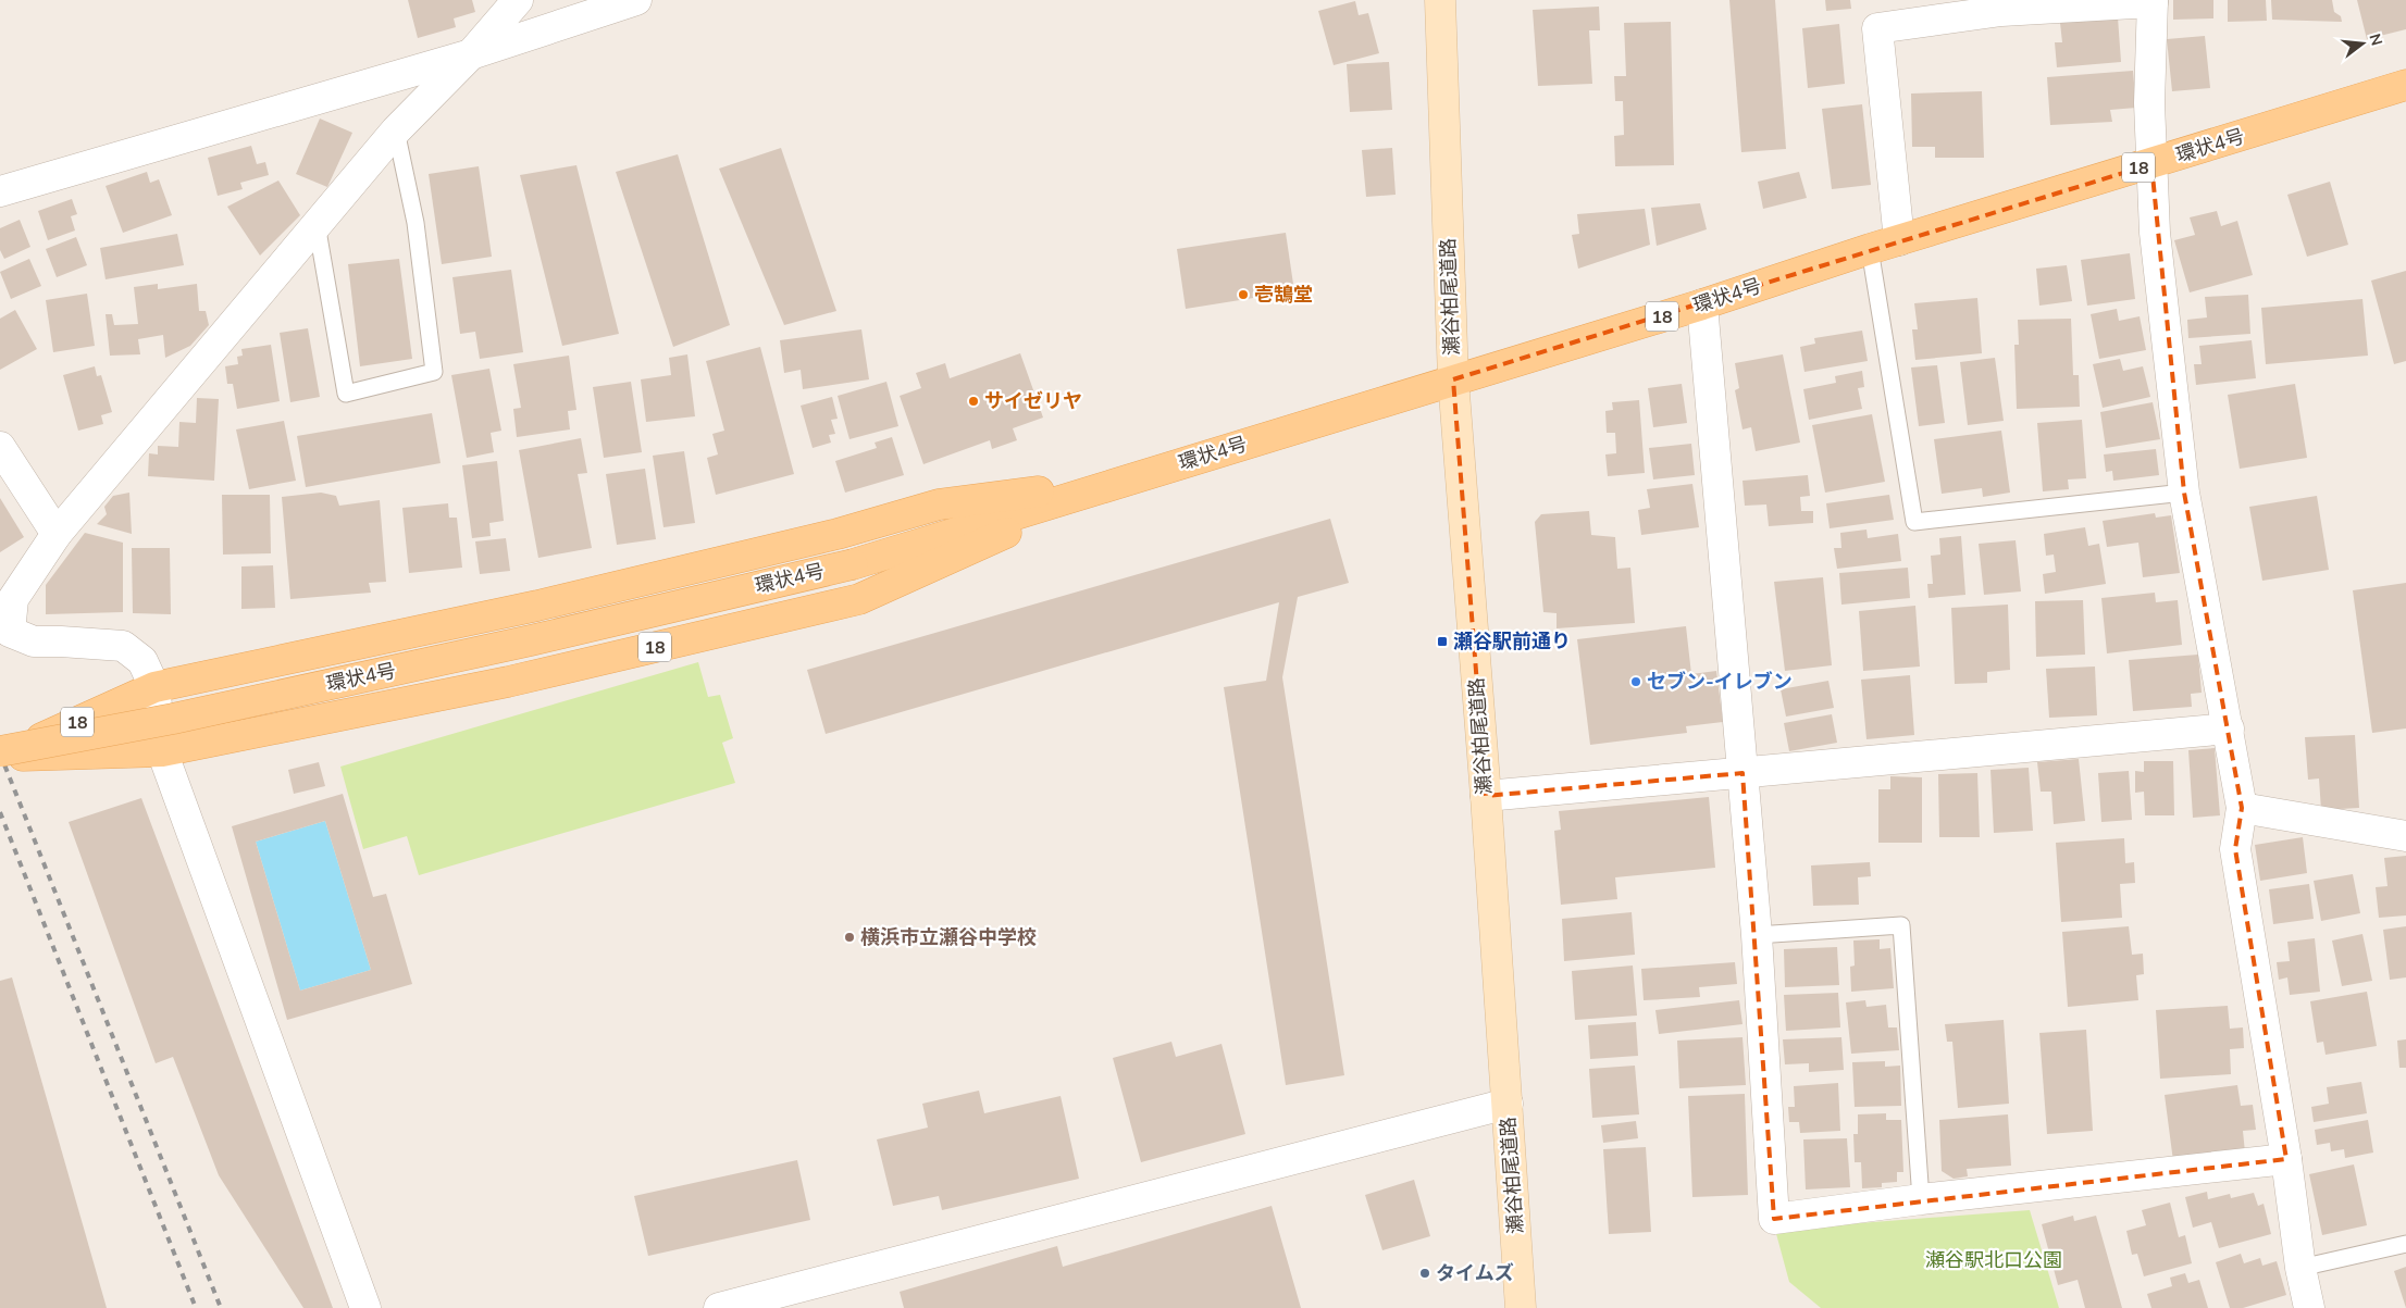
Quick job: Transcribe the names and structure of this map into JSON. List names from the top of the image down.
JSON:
{
  "streets": {
    "main road": ["環状4号", "18", "瀬谷柏尾道路"]
  },
  "crossings": [
    ["環状4号", "18"],
    ["環状4号", "瀬谷柏尾道路"]
  ],
  "parks": ["瀬谷駅北口公園"],
  "places": {
    "other": [
      "壱鵠堂",
      "サイゼリヤ",
      "セブン-イレブン",
      "横浜市立瀬谷中学校",
      "タイムズ"
    ],
    "transit": ["瀬谷駅前通り"]
  },
  "north": "right"
}
